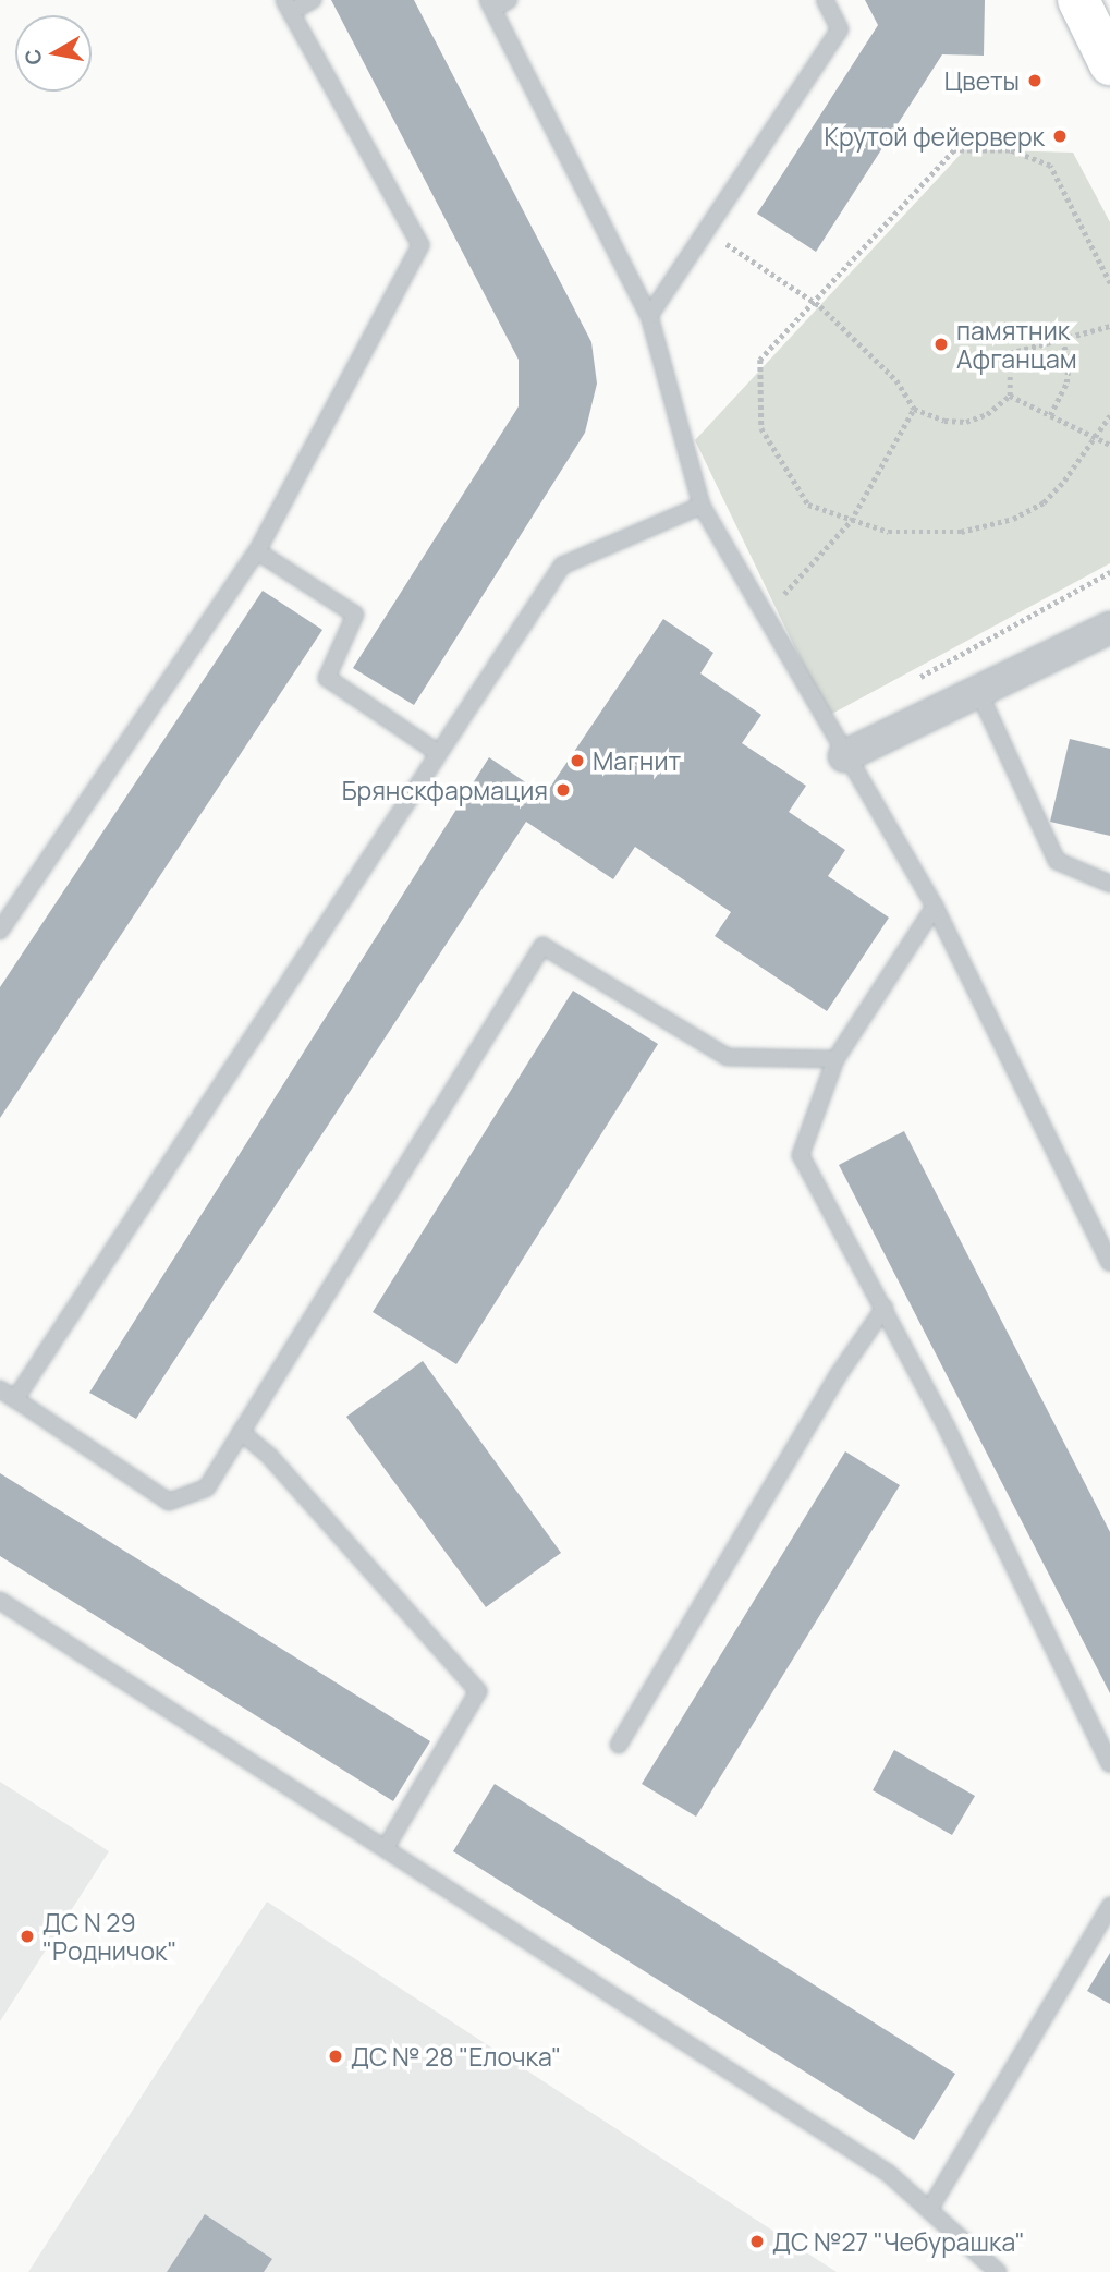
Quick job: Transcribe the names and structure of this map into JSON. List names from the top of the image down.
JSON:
{
  "places": [
    "Цветы",
    "Крутой фейерверк",
    "памятник Афганцам",
    "Магнит",
    "Брянскфармация",
    "ДС N 29 \"Родничок\"",
    "ДС № 28 \"Елочка\"",
    "ДС №27 \"Чебурашка\""
  ],
  "north": "left"
}
